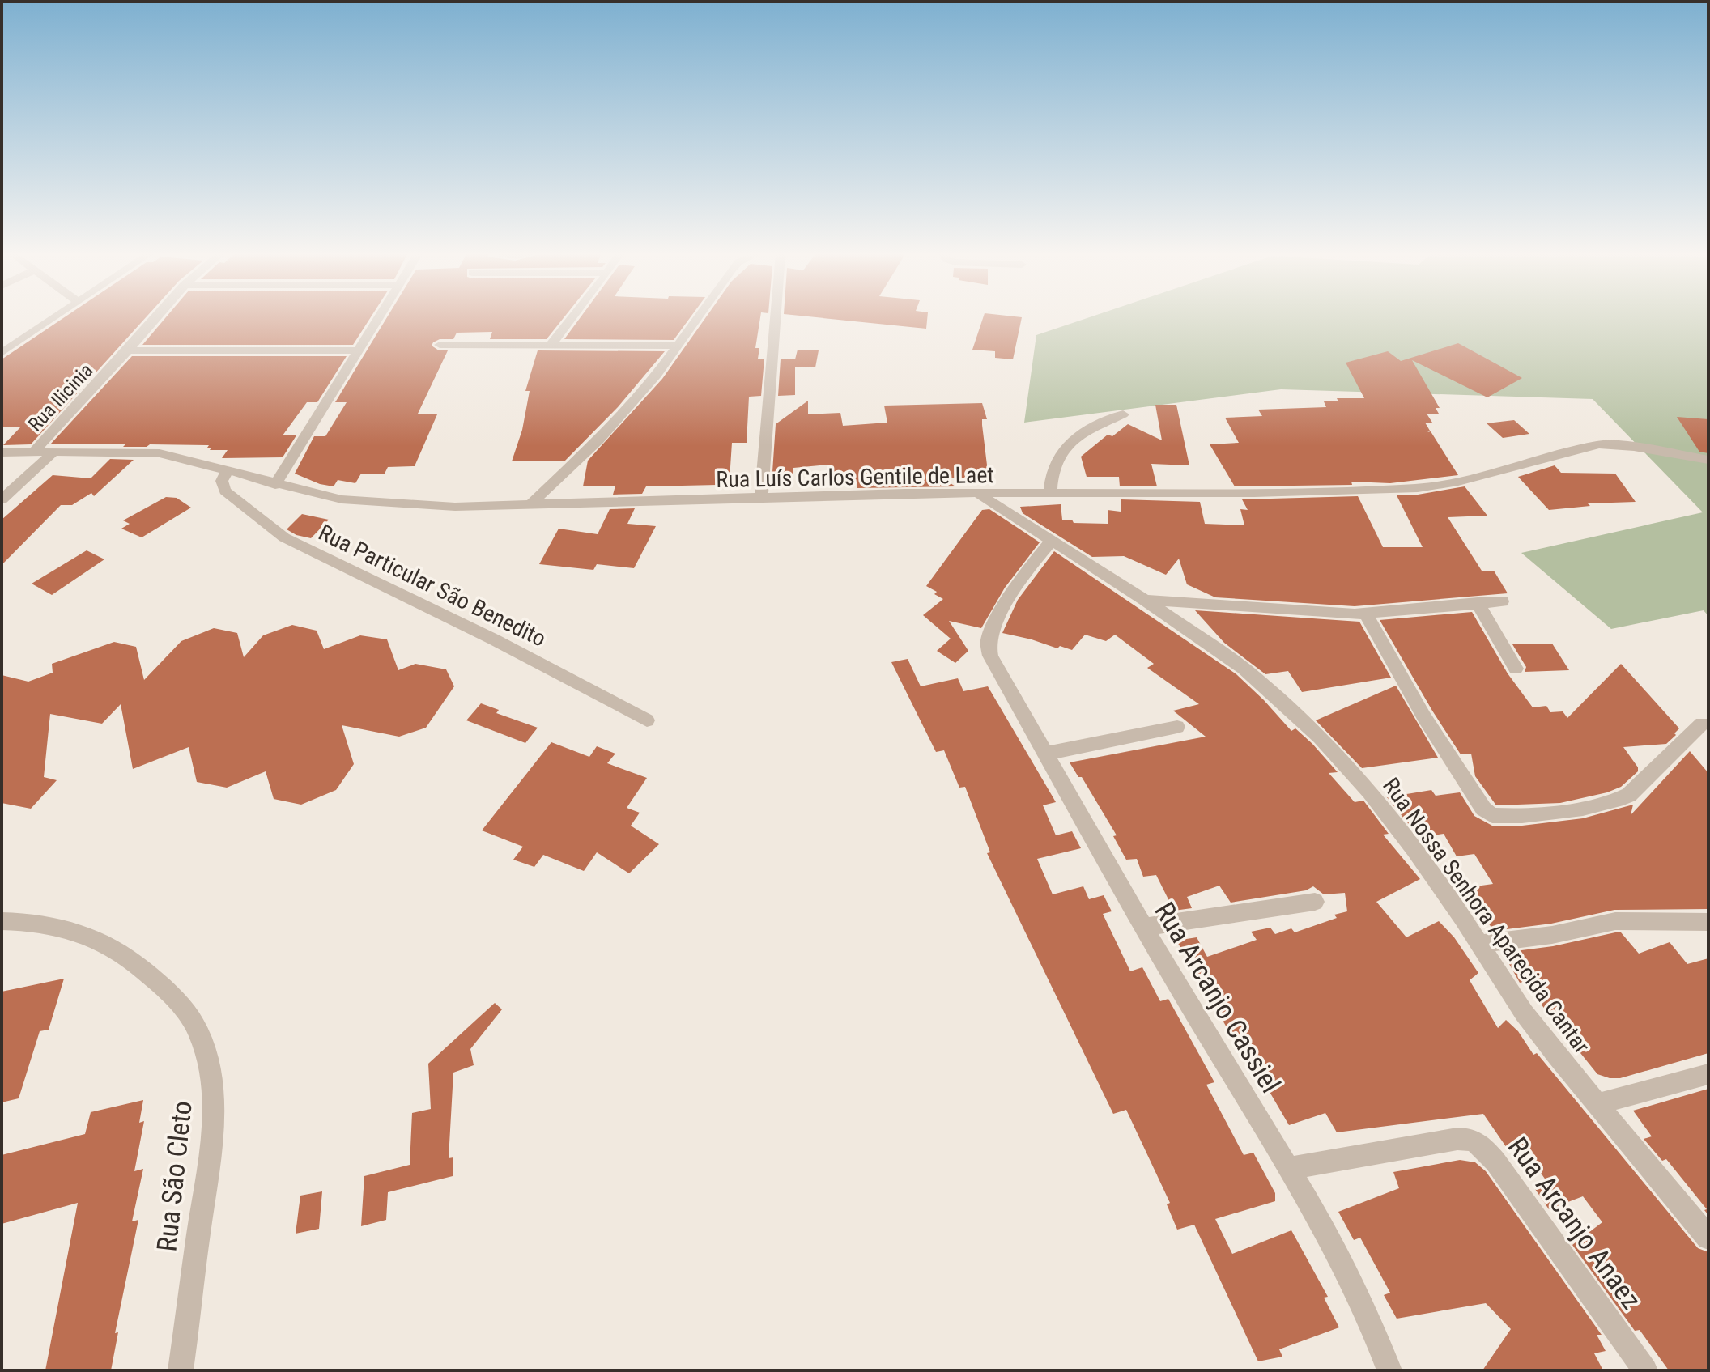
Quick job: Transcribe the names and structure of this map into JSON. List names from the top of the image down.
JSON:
{
  "streets": {
    "street": [
      "Rua Ilicinia",
      "Rua Luís Carlos Gentile de Laet",
      "Rua Particular São Benedito",
      "Rua Nossa Senhora Aparecida Cantar",
      "Rua Arcanjo Cassiel",
      "Rua São Cleto",
      "Rua Arcanjo Anaez"
    ]
  },
  "crossings": [
    ["Rua Ilicinia", "Rua Luís Carlos Gentile de Laet"],
    ["Rua Luís Carlos Gentile de Laet", "Rua Particular São Benedito"],
    ["Rua Luís Carlos Gentile de Laet", "Rua Nossa Senhora Aparecida Cantar"],
    ["Rua Nossa Senhora Aparecida Cantar", "Rua Arcanjo Cassiel"],
    ["Rua Arcanjo Cassiel", "Rua Arcanjo Anaez"]
  ]
}
